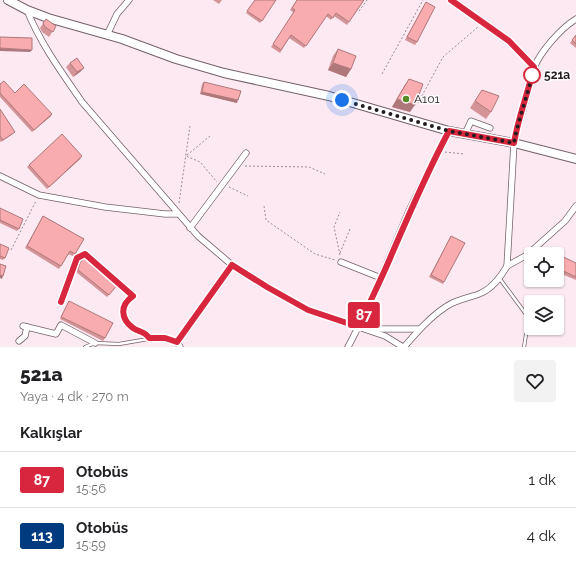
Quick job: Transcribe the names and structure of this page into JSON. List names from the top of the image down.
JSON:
{
  "places": ["521a", "A101"],
  "lines": ["bus line 87"],
  "page": {
    "on_map": "87",
    "heading": [
      ["521a", "Yaya · 4 dk · 270 m"],
      "Kalkışlar"
    ],
    "list": [
      {
        "mark": "87",
        "name": "Otobüs",
        "note": "15:56",
        "value": "1 dk"
      },
      {
        "mark": "113",
        "name": "Otobüs",
        "note": "15:59",
        "value": "4 dk"
      }
    ]
  }
}
